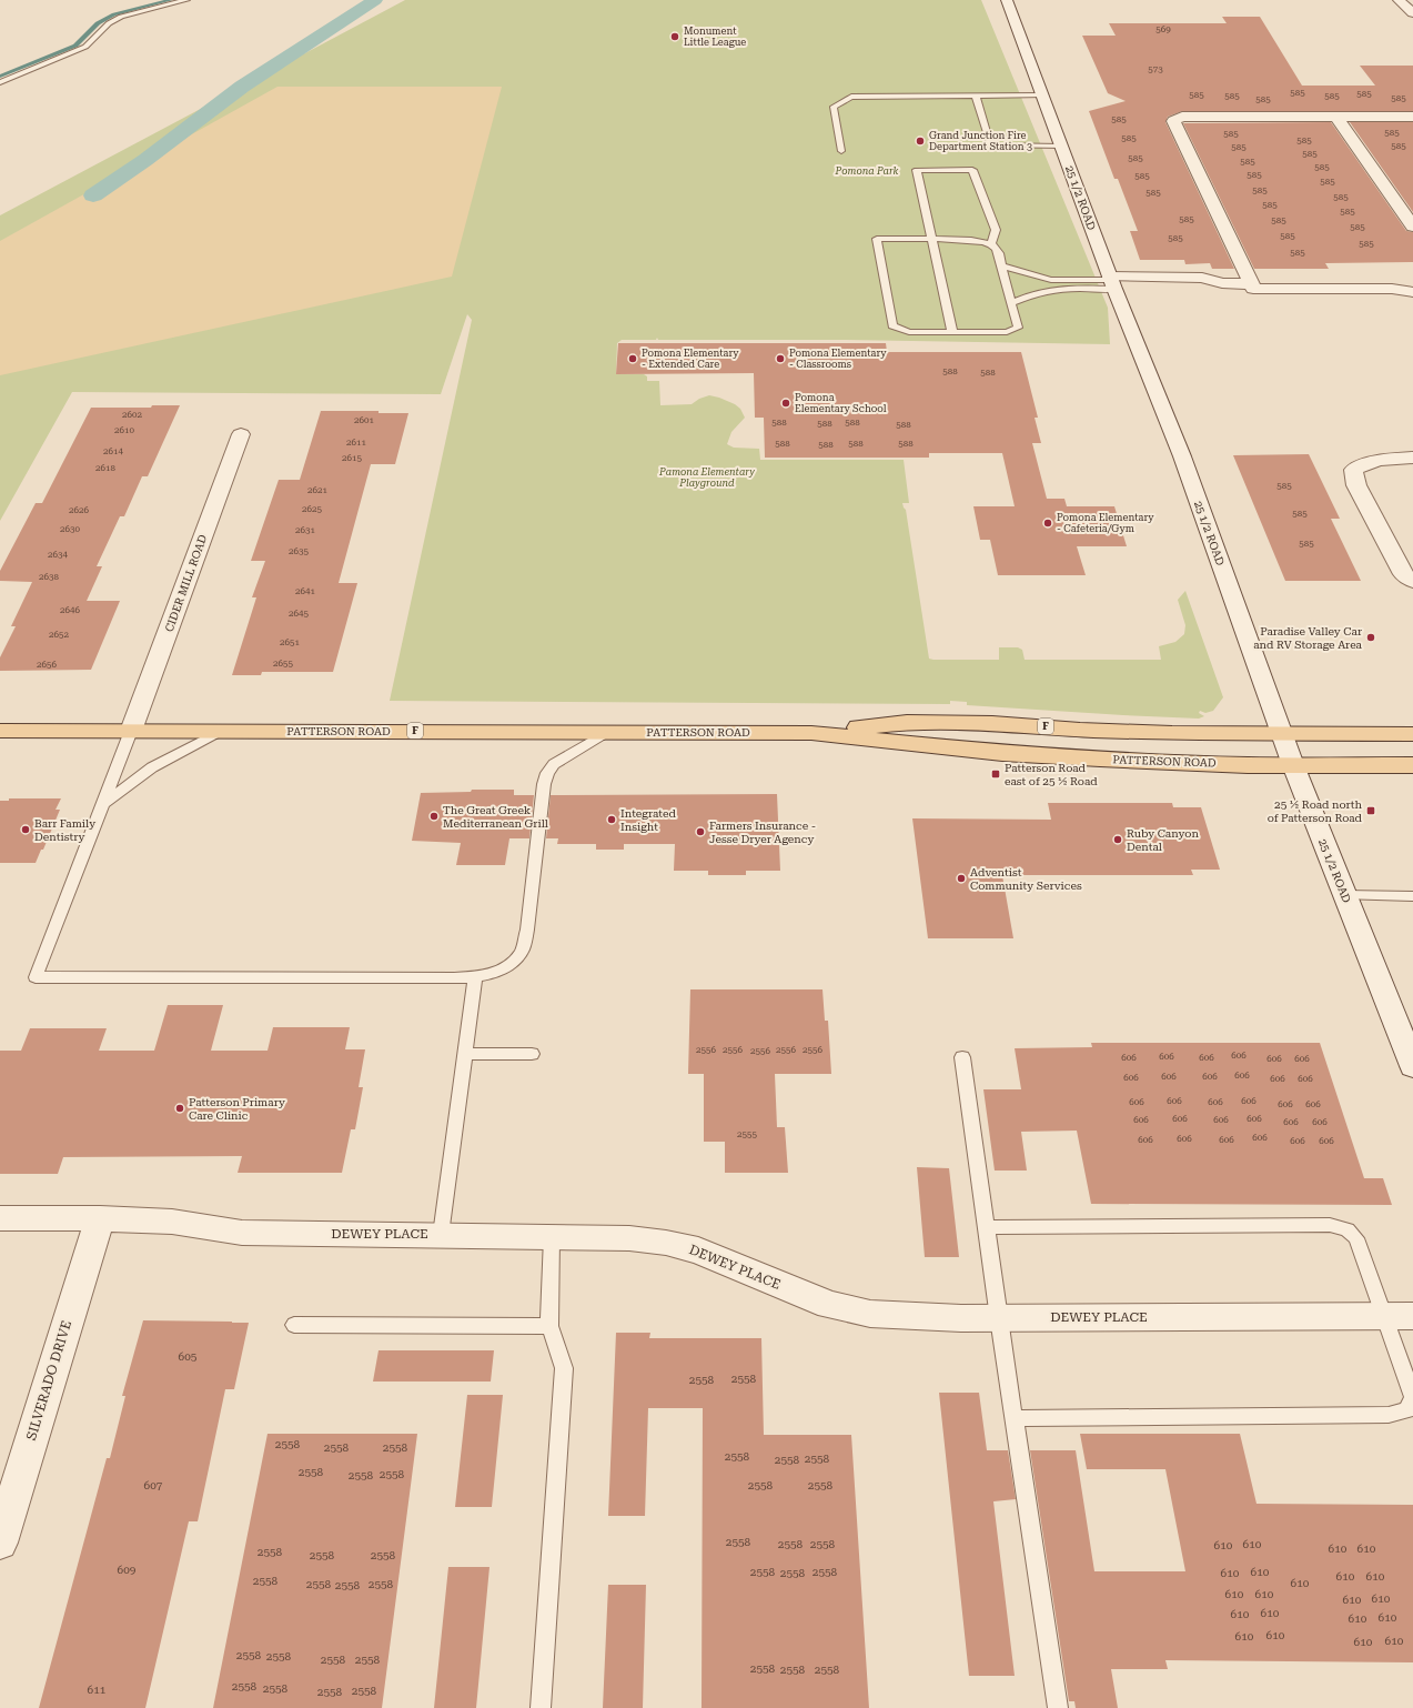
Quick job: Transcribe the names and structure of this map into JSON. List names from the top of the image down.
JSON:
{
  "streets": {
    "main road": ["F", "PATTERSON ROAD"],
    "street": [
      "25 1/2 ROAD",
      "CIDER MILL ROAD",
      "DEWEY PLACE",
      "SILVERADO DRIVE"
    ]
  },
  "crossings": [
    ["25 1/2 ROAD", "PATTERSON ROAD"],
    ["CIDER MILL ROAD", "PATTERSON ROAD"],
    ["DEWEY PLACE", "SILVERADO DRIVE"]
  ],
  "parks": ["Pomona Park", "Pamona Elementary Playground"],
  "places": {
    "other": [
      "Monument Little League",
      "Grand Junction Fire Department Station 3",
      "Pomona Elementary - Extended Care",
      "Pomona Elementary - Classrooms",
      "Pomona Elementary School",
      "Pomona Elementary - Cafeteria/Gym",
      "Paradise Valley Car and RV Storage Area",
      "The Great Greek Mediterranean Grill",
      "Integrated Insight",
      "Barr Family Dentistry",
      "Farmers Insurance - Jesse Dryer Agency",
      "Ruby Canyon Dental",
      "Adventist Community Services",
      "Patterson Primary Care Clinic"
    ],
    "transit": ["Patterson Road east of 25 ½ Road", "25 ½ Road north of Patterson Road"]
  },
  "house_numbers": [
    "569",
    "573",
    "585",
    "585",
    "585",
    "585",
    "585",
    "585",
    "585",
    "585",
    "585",
    "585",
    "585",
    "585",
    "585",
    "585",
    "585",
    "585",
    "585",
    "585",
    "585",
    "585",
    "585",
    "585",
    "585",
    "585",
    "585",
    "585",
    "585",
    "585",
    "585",
    "585",
    "585",
    "585",
    "585",
    "588",
    "588",
    "2602",
    "2601",
    "588",
    "588",
    "588",
    "588",
    "2610",
    "2611",
    "588",
    "588",
    "588",
    "588",
    "2614",
    "2615",
    "2618",
    "585",
    "2621",
    "2625",
    "2626",
    "585",
    "2630",
    "2631",
    "585",
    "2635",
    "2634",
    "2638",
    "2641",
    "2646",
    "2645",
    "2652",
    "2651",
    "2655",
    "2656",
    "2556",
    "2556",
    "2556",
    "2556",
    "2556",
    "606",
    "606",
    "606",
    "606",
    "606",
    "606",
    "606",
    "606",
    "606",
    "606",
    "606",
    "606",
    "606",
    "606",
    "606",
    "606",
    "606",
    "606",
    "606",
    "606",
    "606",
    "606",
    "606",
    "606",
    "2555",
    "606",
    "606",
    "606",
    "606",
    "606",
    "606",
    "605",
    "2558",
    "2558",
    "2558",
    "2558",
    "2558",
    "2558",
    "2558",
    "2558",
    "2558",
    "2558",
    "2558",
    "607",
    "2558",
    "2558",
    "2558",
    "2558",
    "2558",
    "610",
    "610",
    "610",
    "610",
    "2558",
    "2558",
    "2558",
    "609",
    "2558",
    "2558",
    "610",
    "2558",
    "610",
    "610",
    "610",
    "2558",
    "610",
    "2558",
    "2558",
    "2558",
    "610",
    "610",
    "610",
    "610",
    "610",
    "610",
    "610",
    "610",
    "610",
    "610",
    "610",
    "610",
    "2558",
    "2558",
    "2558",
    "2558",
    "2558",
    "2558",
    "2558",
    "2558",
    "2558",
    "611",
    "2558",
    "2558"
  ]
}
